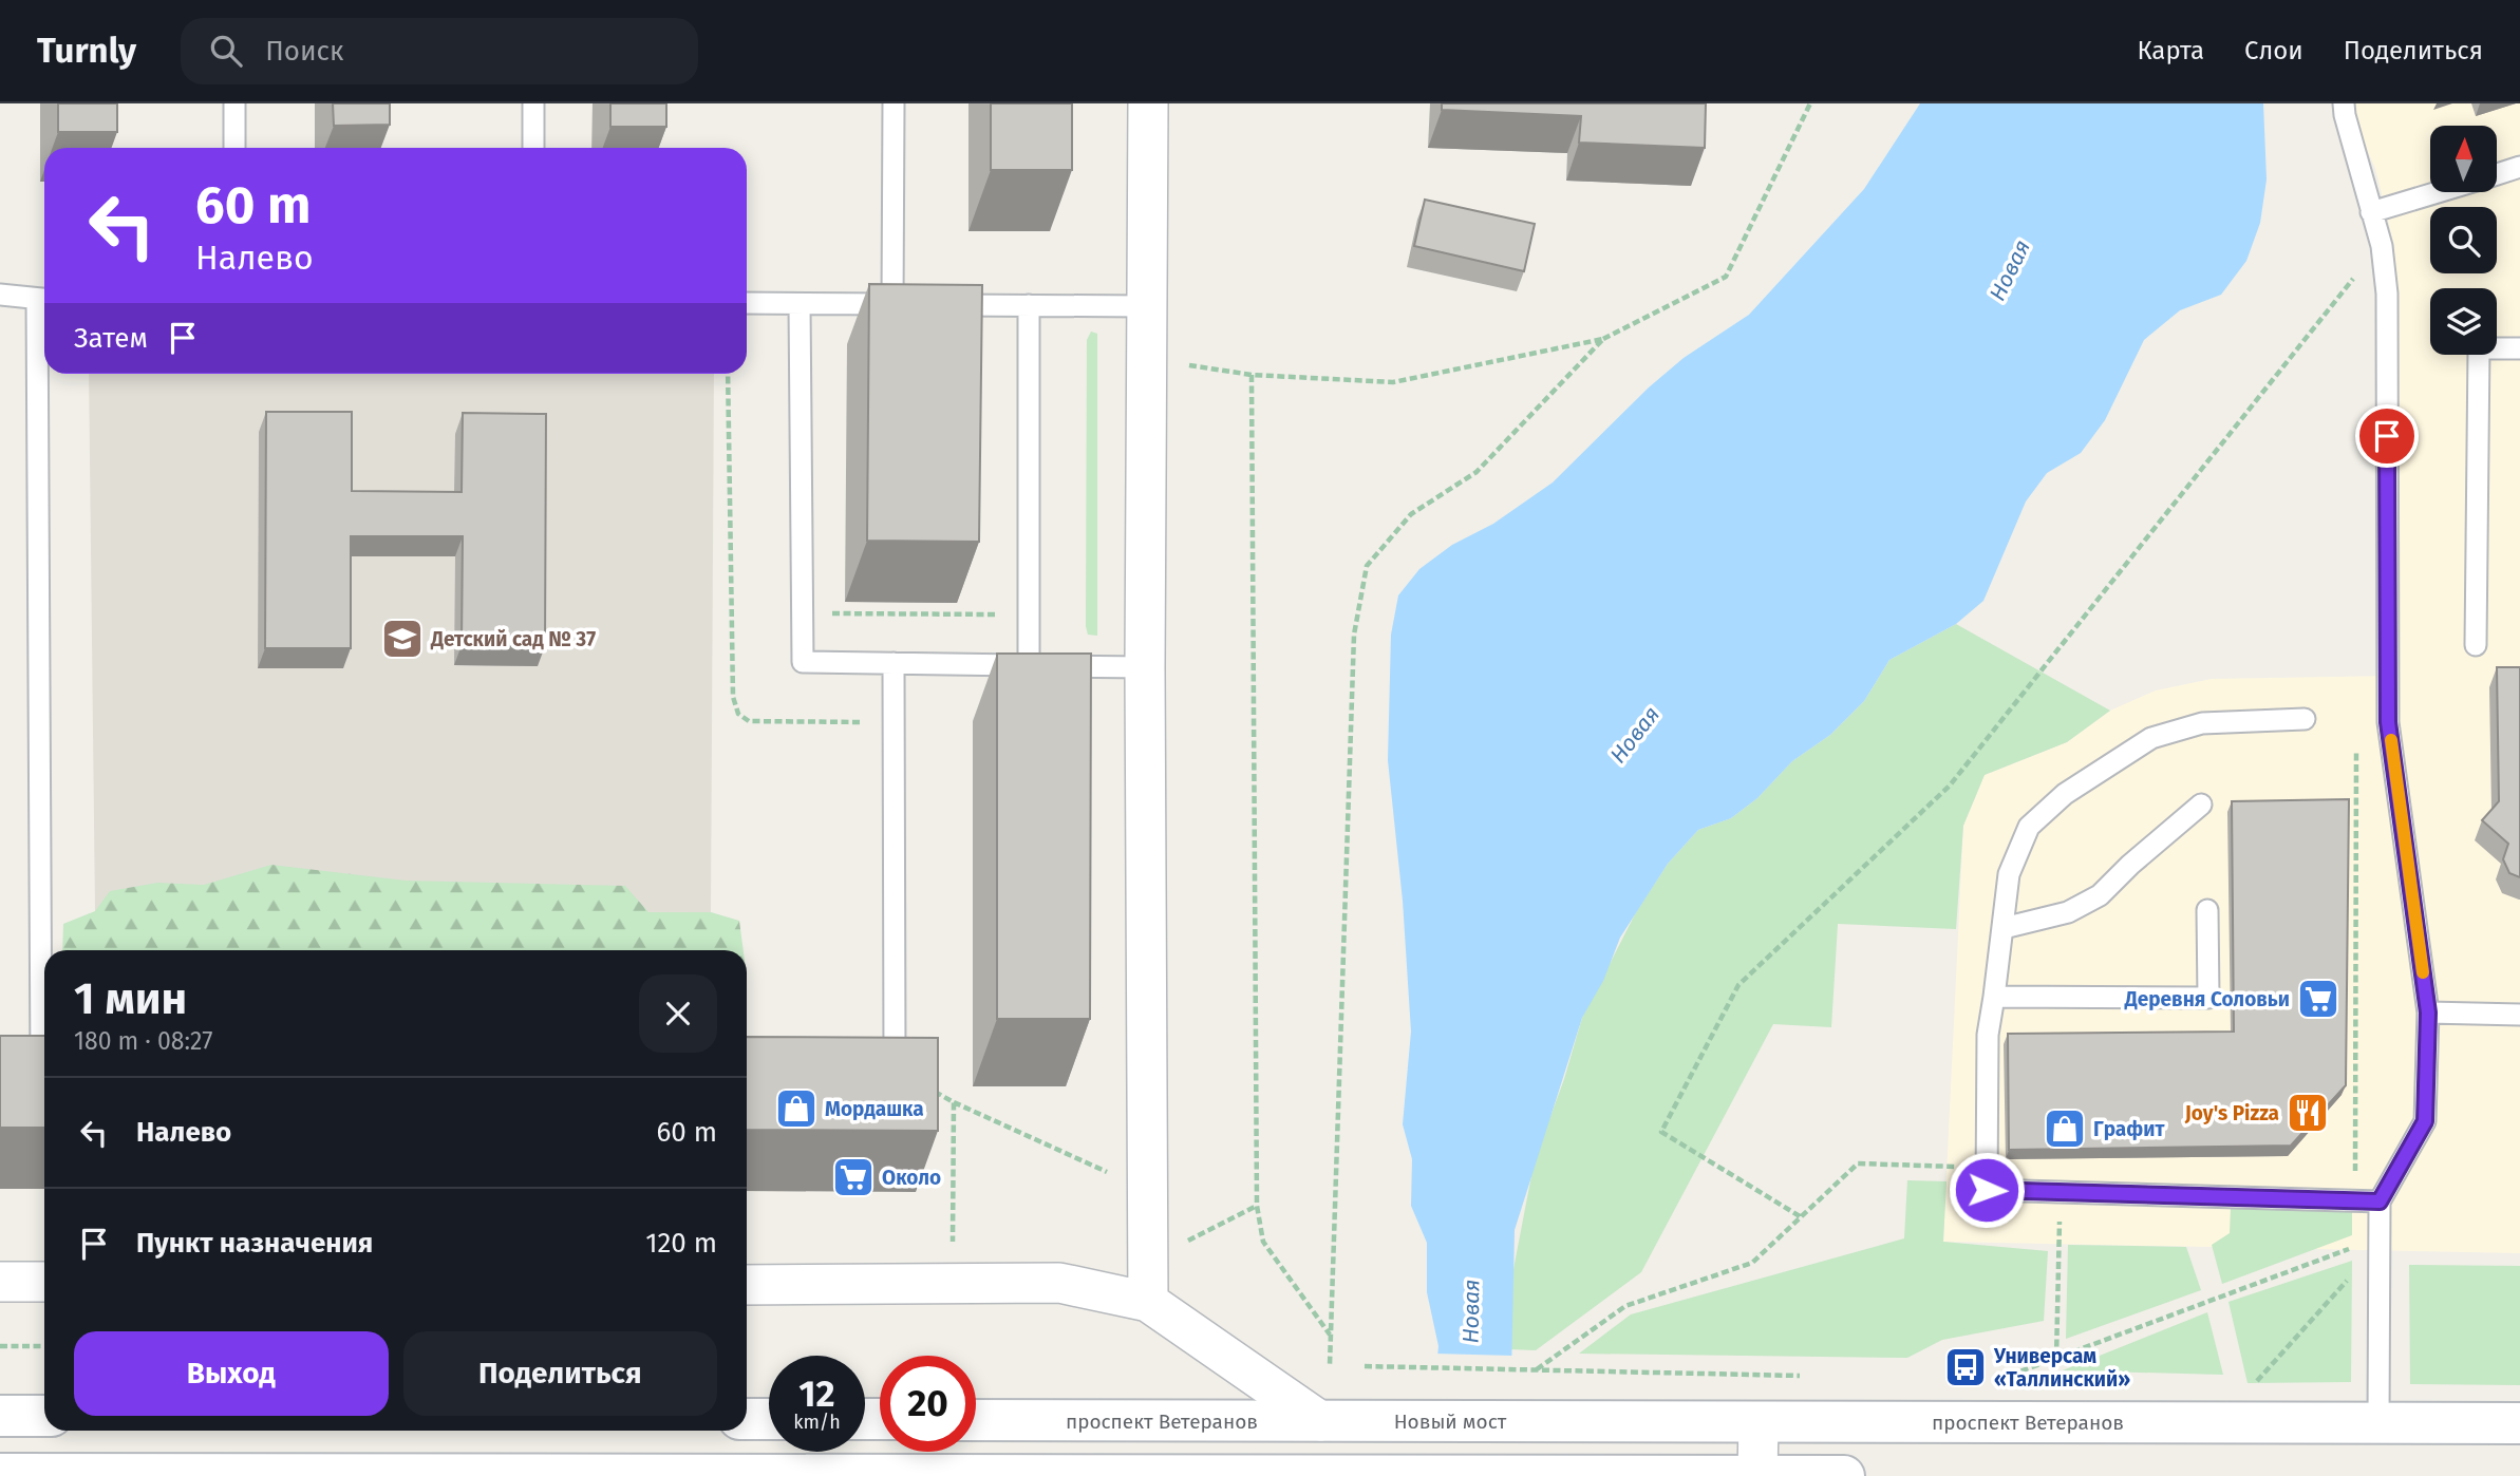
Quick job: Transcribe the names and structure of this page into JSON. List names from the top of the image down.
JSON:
{
  "streets": {
    "main road": ["проспект Ветеранов", "Новый мост"]
  },
  "crossings": [
    ["проспект Ветеранов", "Новый мост"]
  ],
  "water": ["Новая"],
  "places": {
    "school or university": ["Детский сад № 37"],
    "supermarket": ["Деревня Соловьи", "Около"],
    "shop": ["Мордашка", "Графит"],
    "restaurant": ["Joy's Pizza"],
    "bus stop": ["Универсам «Таллинский»"]
  },
  "north": "top",
  "page": {
    "header": "Turnly",
    "search": "Поиск",
    "nav": ["Карта", "Слои", "Поделиться"],
    "turn": ["60 m", "Налево"],
    "then": "Затем",
    "heading": ["1 мин", "180 m · 08:27"],
    "list": [
      {
        "name": "Налево",
        "value": "60 m"
      },
      {
        "name": "Пункт назначения",
        "value": "120 m"
      }
    ],
    "buttons": ["Выход", "Поделиться"],
    "speed": "12 km/h",
    "limit": "20"
  }
}
